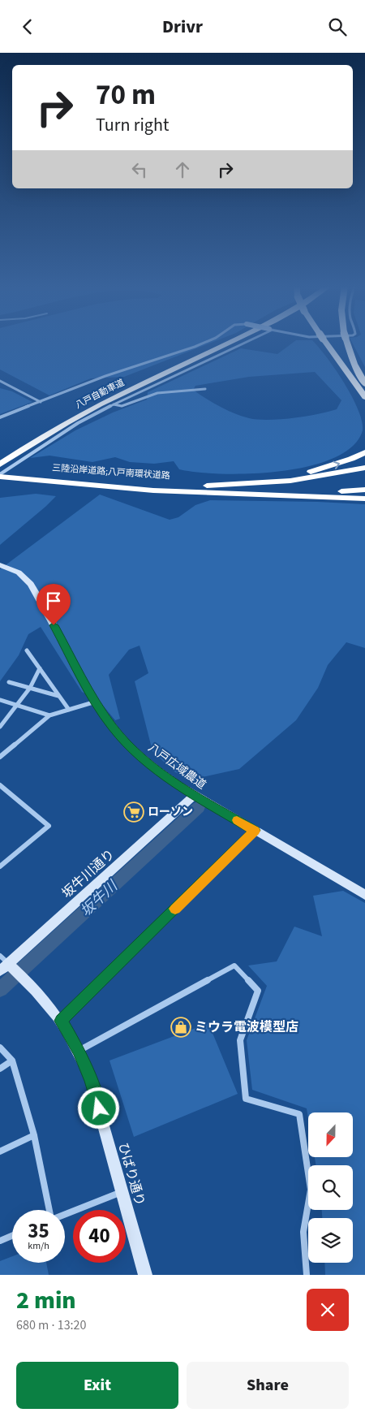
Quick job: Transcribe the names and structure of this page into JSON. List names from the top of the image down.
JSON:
{
  "streets": {
    "highway": ["八戸自動車道", "三陸沿岸道路;八戸南環状道路"],
    "street": ["八戸広域農道", "坂牛川通り", "ひばり通り"]
  },
  "crossings": [
    ["八戸広域農道", "坂牛川通り"],
    ["坂牛川通り", "ひばり通り"]
  ],
  "water": ["坂牛川"],
  "places": {
    "supermarket": ["ローソン"],
    "shop": ["ミウラ電波模型店"]
  },
  "north": "bottom",
  "page": {
    "header": "Drivr",
    "turn": ["70 m", "Turn right"],
    "speed": "35 km/h",
    "limit": "40",
    "heading": ["2 min", "680 m · 13:20"],
    "buttons": ["Exit", "Share"]
  }
}
